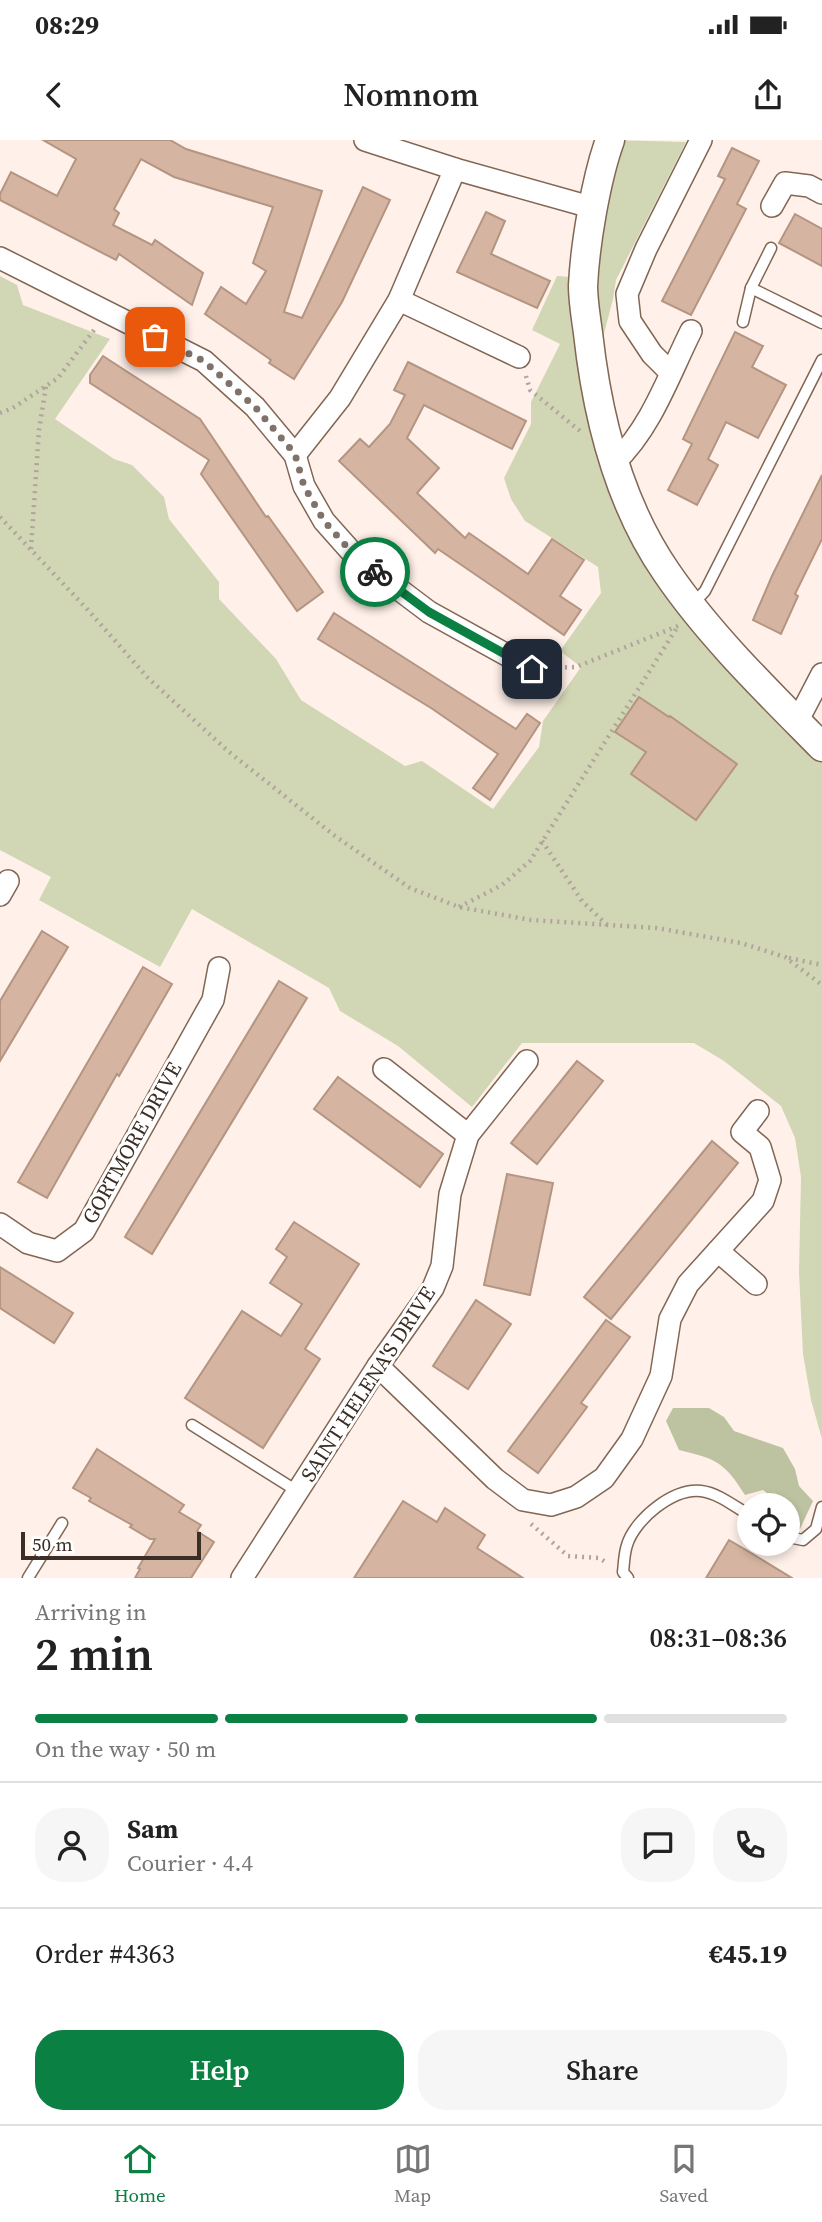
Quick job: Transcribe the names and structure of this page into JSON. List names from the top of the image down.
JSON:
{
  "streets": {
    "street": ["GORTMORE DRIVE", "SAINT HELENA'S DRIVE"]
  },
  "scale_bar": "50 m",
  "page": {
    "status": "08:29",
    "header": "Nomnom",
    "scale": "50 m",
    "heading": ["2 min", "Arriving in", "08:31–08:36"],
    "panel": [
      "Sam",
      "Courier · 4.4",
      "Order #4363",
      "€45.19"
    ],
    "bar": "On the way · 50 m",
    "buttons": ["Help", "Share"],
    "tabs": ["Home", "Map", "Saved"]
  }
}
